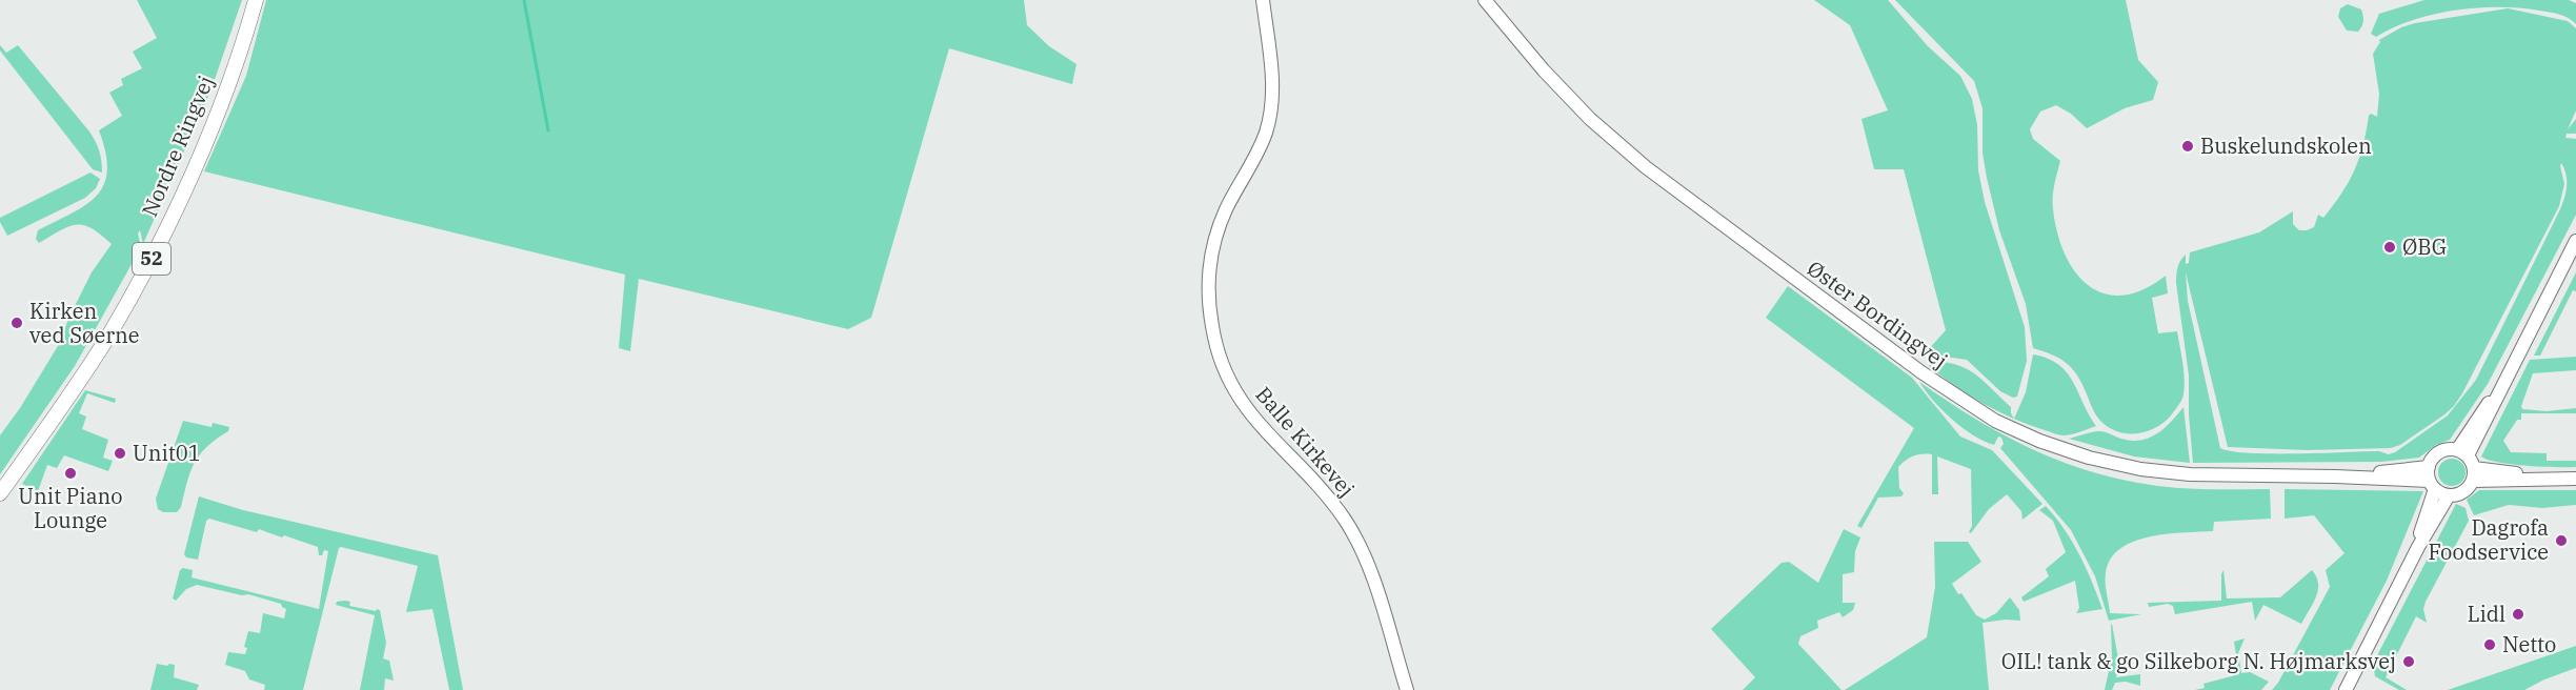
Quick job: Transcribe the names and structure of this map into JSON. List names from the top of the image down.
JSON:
{
  "streets": {
    "main road": ["Nordre Ringvej", "52"],
    "street": ["Øster Bordingvej", "Balle Kirkevej"]
  },
  "places": [
    "Buskelundskolen",
    "ØBG",
    "Kirken ved Søerne",
    "Unit01",
    "Unit Piano Lounge",
    "Dagrofa Foodservice",
    "Lidl",
    "Netto",
    "OIL! tank & go Silkeborg N. Højmarksvej"
  ]
}
